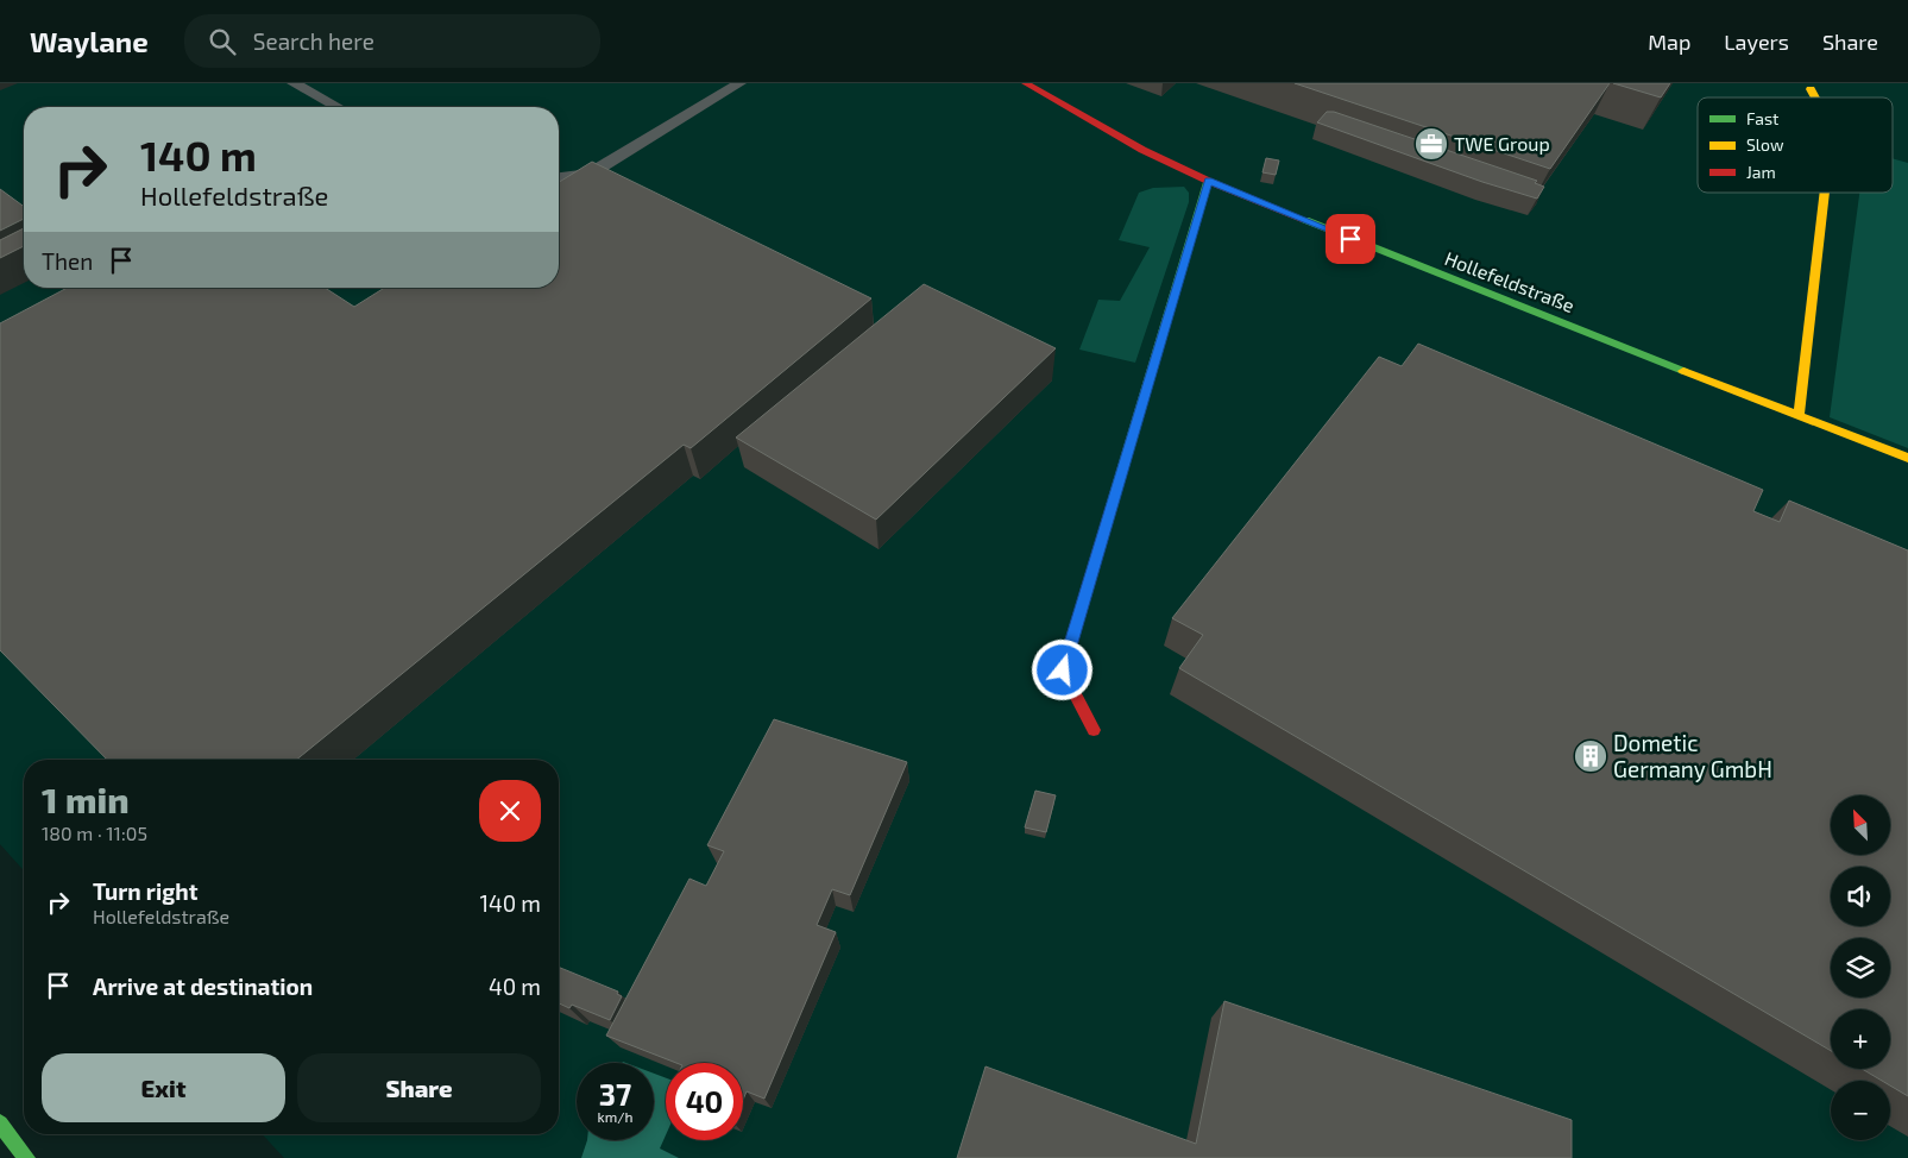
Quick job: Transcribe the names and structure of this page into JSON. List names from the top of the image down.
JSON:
{
  "streets": {
    "street": ["Hollefeldstraße"]
  },
  "places": {
    "office": ["TWE Group"],
    "building": ["Dometic Germany GmbH"]
  },
  "legend": ["Fast", "Slow", "Jam"],
  "north": "top left",
  "page": {
    "header": "Waylane",
    "search": "Search here",
    "nav": ["Map", "Layers", "Share"],
    "turn": ["140 m", "Hollefeldstraße"],
    "then": "Then",
    "heading": ["1 min", "180 m · 11:05"],
    "map_buttons": ["+", "−"],
    "list": [
      {
        "name": "Turn right",
        "note": "Hollefeldstraße",
        "value": "140 m"
      },
      {
        "name": "Arrive at destination",
        "value": "40 m"
      }
    ],
    "buttons": ["Exit", "Share"],
    "speed": "37 km/h",
    "limit": "40"
  }
}
